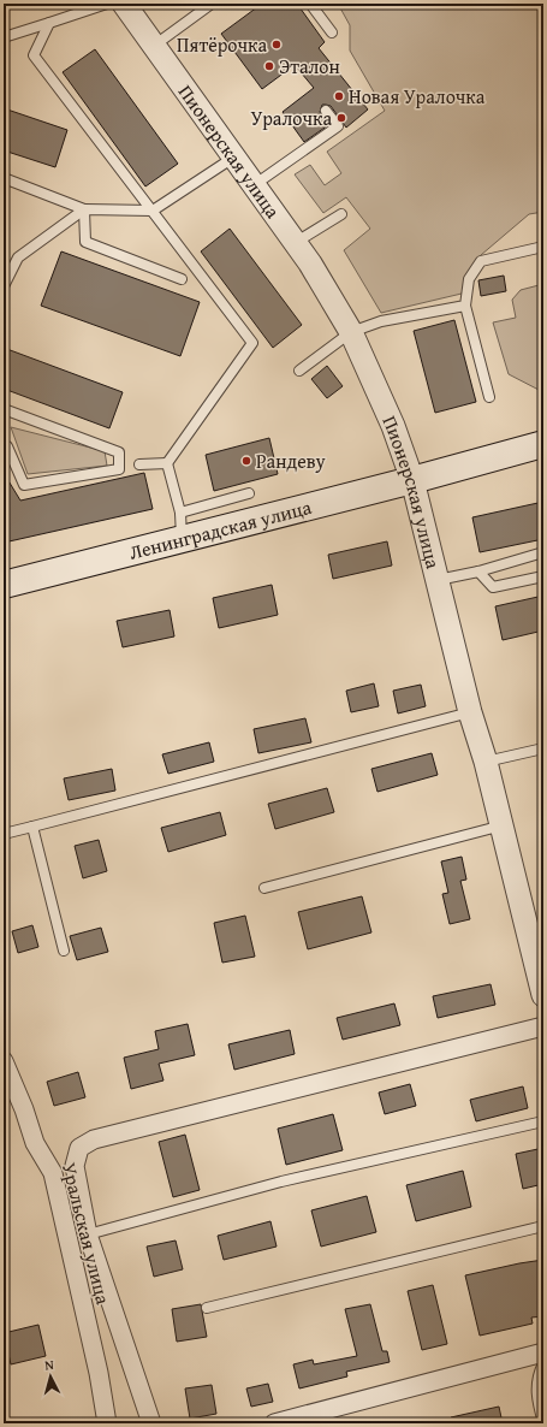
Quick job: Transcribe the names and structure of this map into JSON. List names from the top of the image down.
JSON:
{
  "streets": {
    "main road": ["Ленинградская улица"],
    "street": ["Пионерская улица", "Уральская улица"]
  },
  "crossings": [
    ["Пионерская улица", "Ленинградская улица"]
  ],
  "places": [
    "Пятёрочка",
    "Эталон",
    "Новая Уралочка",
    "Уралочка",
    "Рандеву"
  ],
  "north": "top"
}
